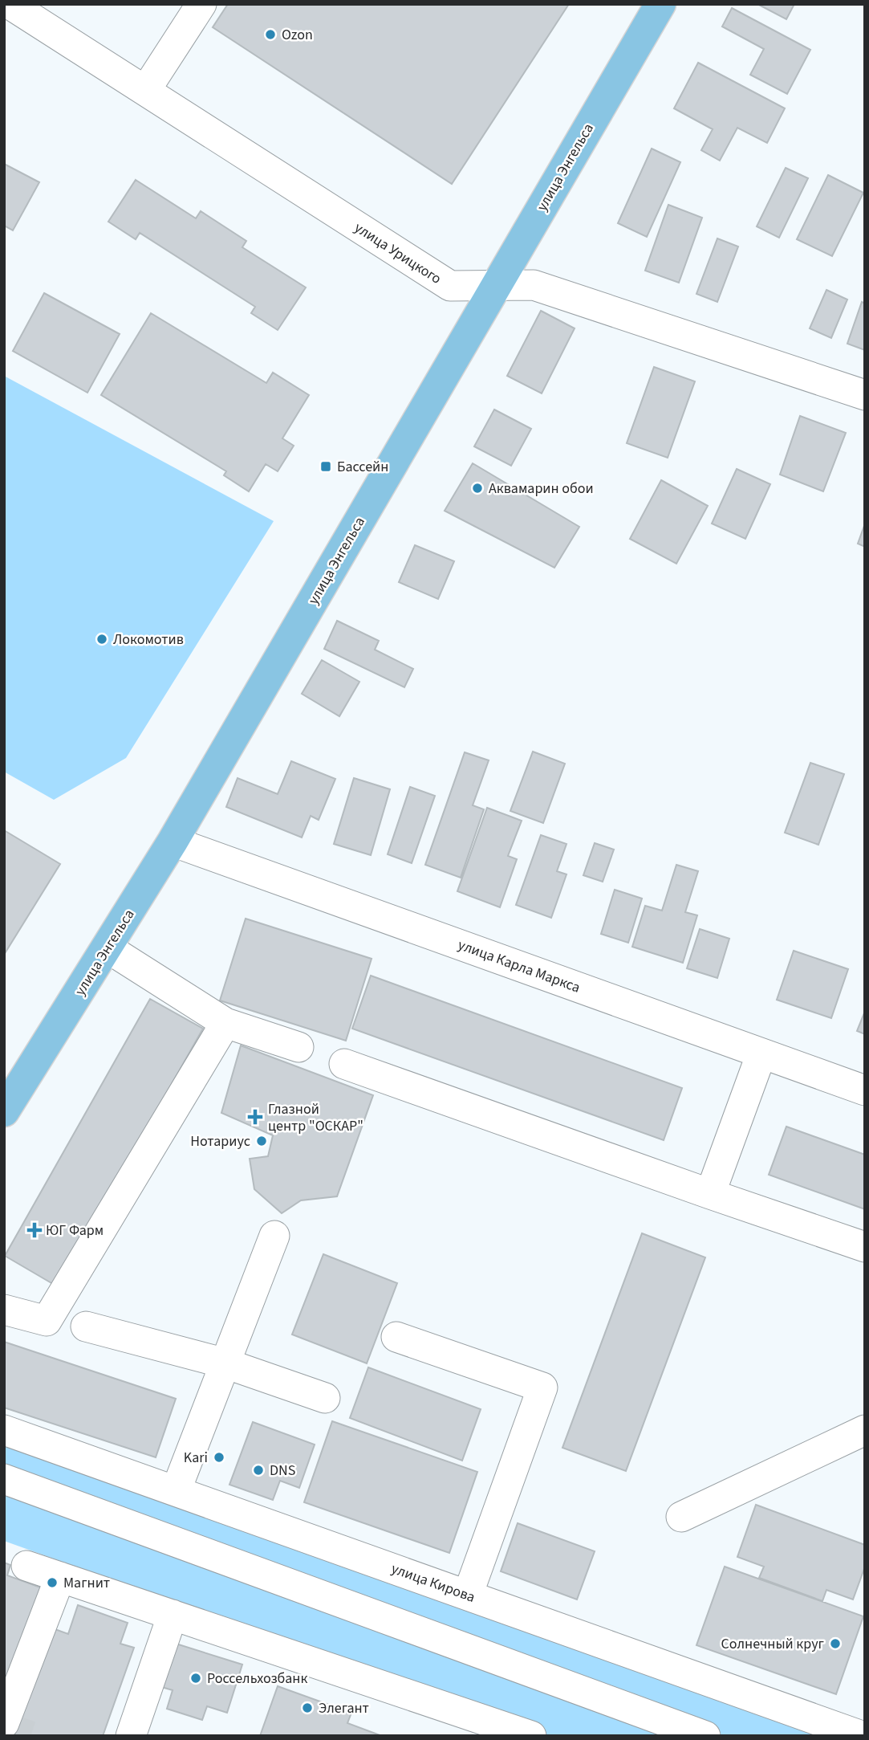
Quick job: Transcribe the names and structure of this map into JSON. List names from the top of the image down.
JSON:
{
  "streets": {
    "main road": ["улица Энгельса"],
    "street": ["улица Урицкого", "улица Карла Маркса", "улица Кирова"]
  },
  "crossings": [
    ["улица Энгельса", "улица Урицкого"],
    ["улица Энгельса", "улица Карла Маркса"]
  ],
  "places": {
    "other": [
      "Ozon",
      "Аквамарин обои",
      "Локомотив",
      "Нотариус",
      "Kari",
      "DNS",
      "Магнит",
      "Солнечный круг",
      "Россельхозбанк",
      "Элегант"
    ],
    "transit": ["Бассейн"],
    "health": ["Глазной центр \"ОСКАР\"", "ЮГ Фарм"]
  }
}
